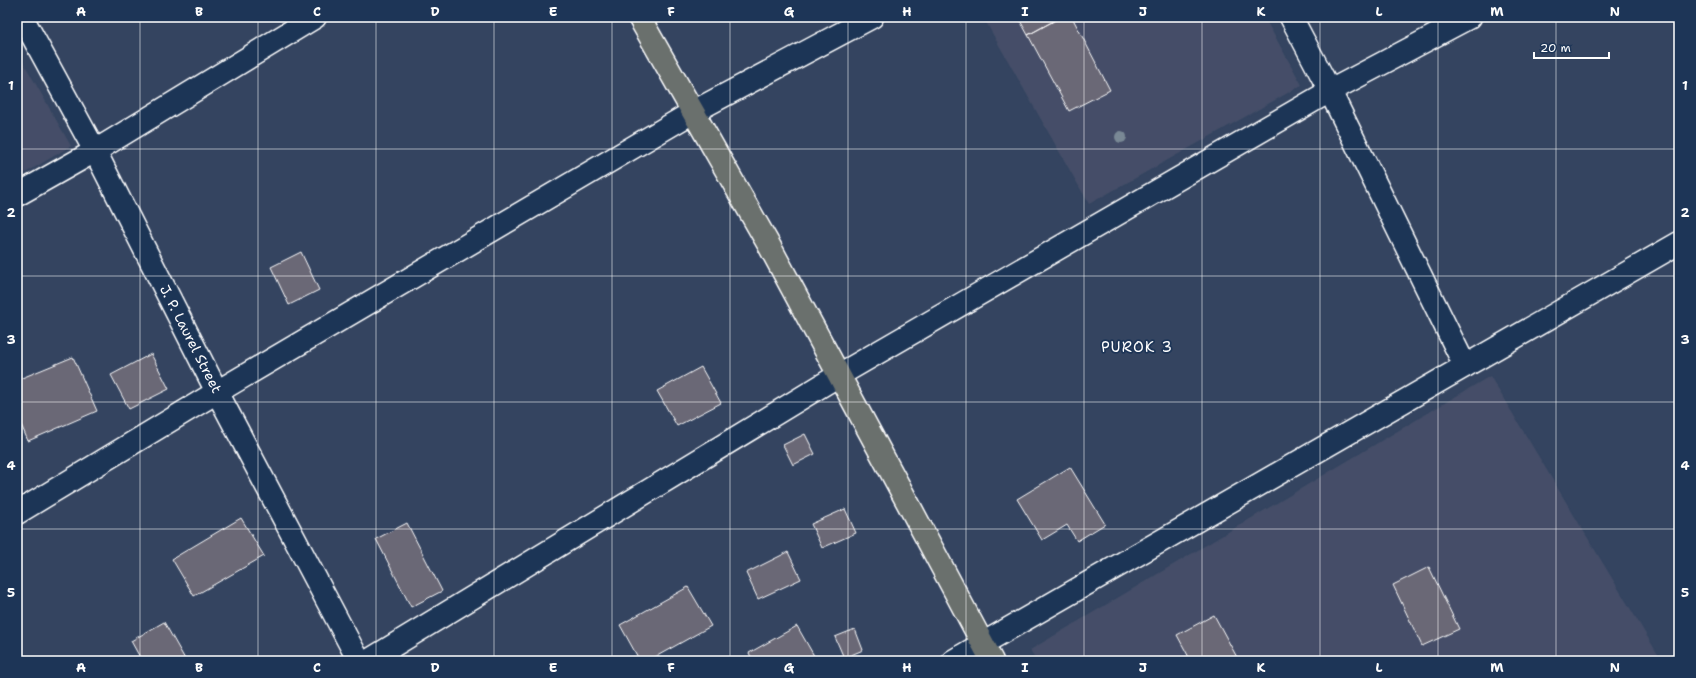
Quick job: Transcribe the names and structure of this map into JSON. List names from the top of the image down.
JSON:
{
  "streets": {
    "street": ["J. P. Laurel Street"]
  },
  "districts": ["PUROK 3"],
  "scale_bar": "20 m",
  "grid": {
    "columns": [
      "A",
      "B",
      "C",
      "D",
      "E",
      "F",
      "G",
      "H",
      "I",
      "J",
      "K",
      "L",
      "M",
      "N"
    ],
    "rows": [
      "1",
      "2",
      "3",
      "4",
      "5"
    ]
  }
}
